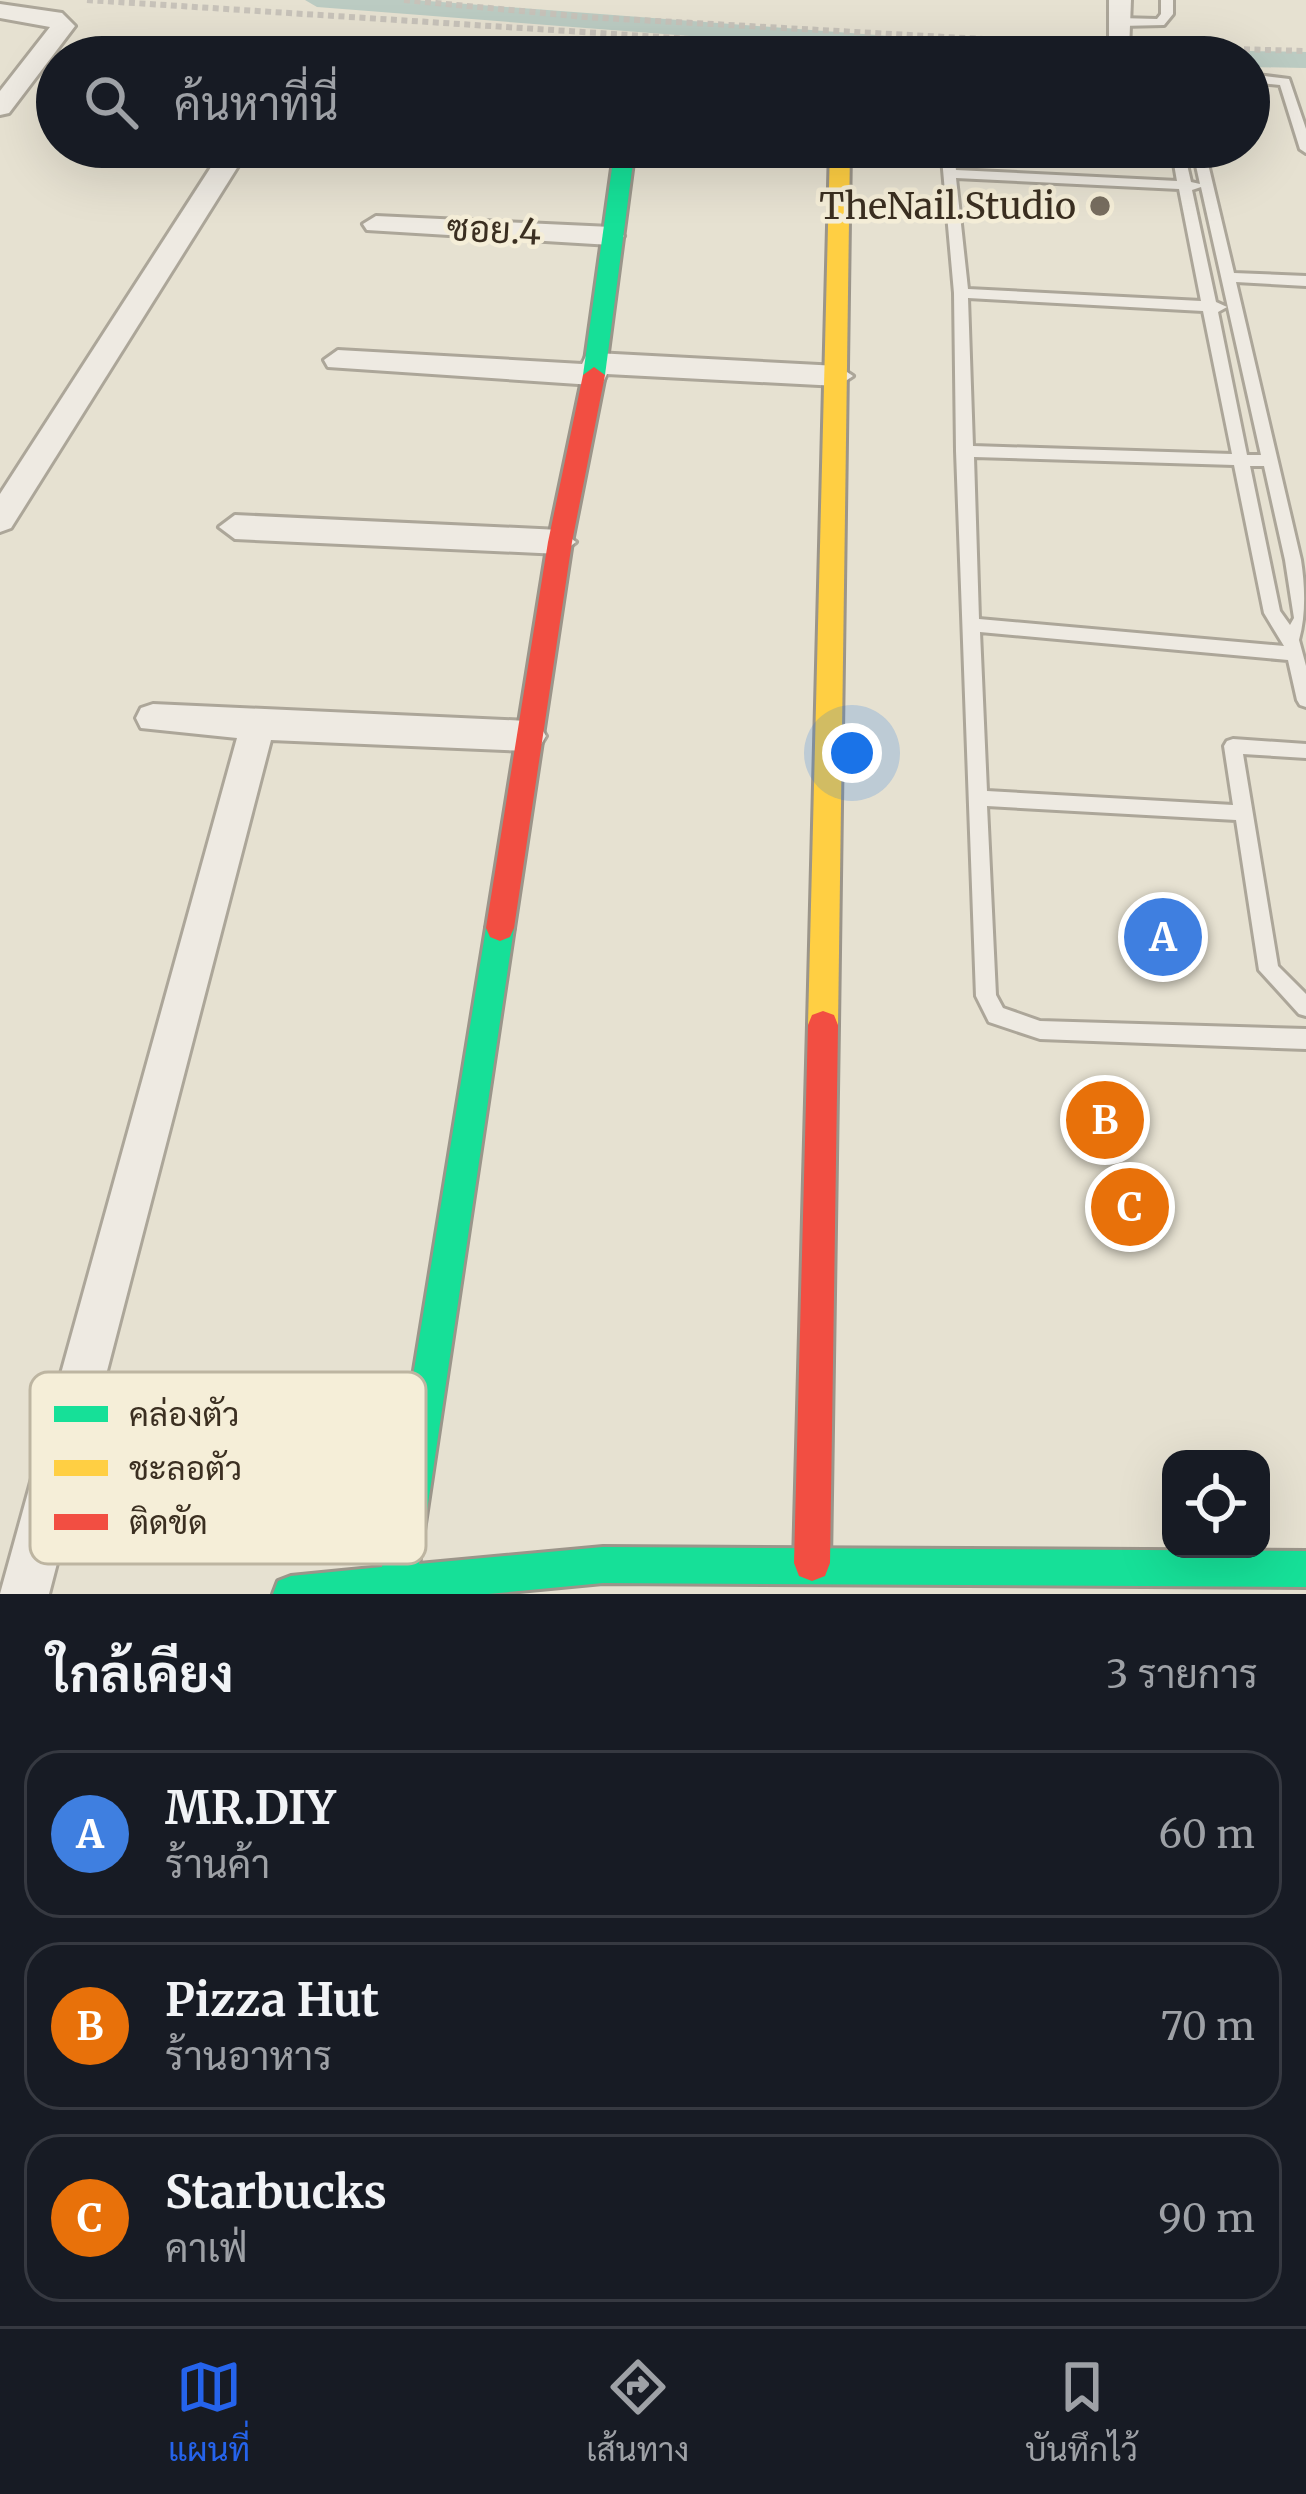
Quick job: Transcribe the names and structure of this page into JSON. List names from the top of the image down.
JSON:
{
  "streets": {
    "street": ["ซอย.4"]
  },
  "places": ["TheNail.Studio"],
  "legend": ["คล่องตัว", "ชะลอตัว", "ติดขัด"],
  "page": {
    "search": "ค้นหาที่นี่",
    "pins": ["A", "B", "C"],
    "heading": ["ใกล้เคียง", "3 รายการ"],
    "list": [
      {
        "mark": "A",
        "name": "MR.DIY",
        "note": "ร้านค้า",
        "value": "60 m"
      },
      {
        "mark": "B",
        "name": "Pizza Hut",
        "note": "ร้านอาหาร",
        "value": "70 m"
      },
      {
        "mark": "C",
        "name": "Starbucks",
        "note": "คาเฟ่",
        "value": "90 m"
      }
    ],
    "nav": ["แผนที่", "เส้นทาง", "บันทึกไว้"]
  }
}
